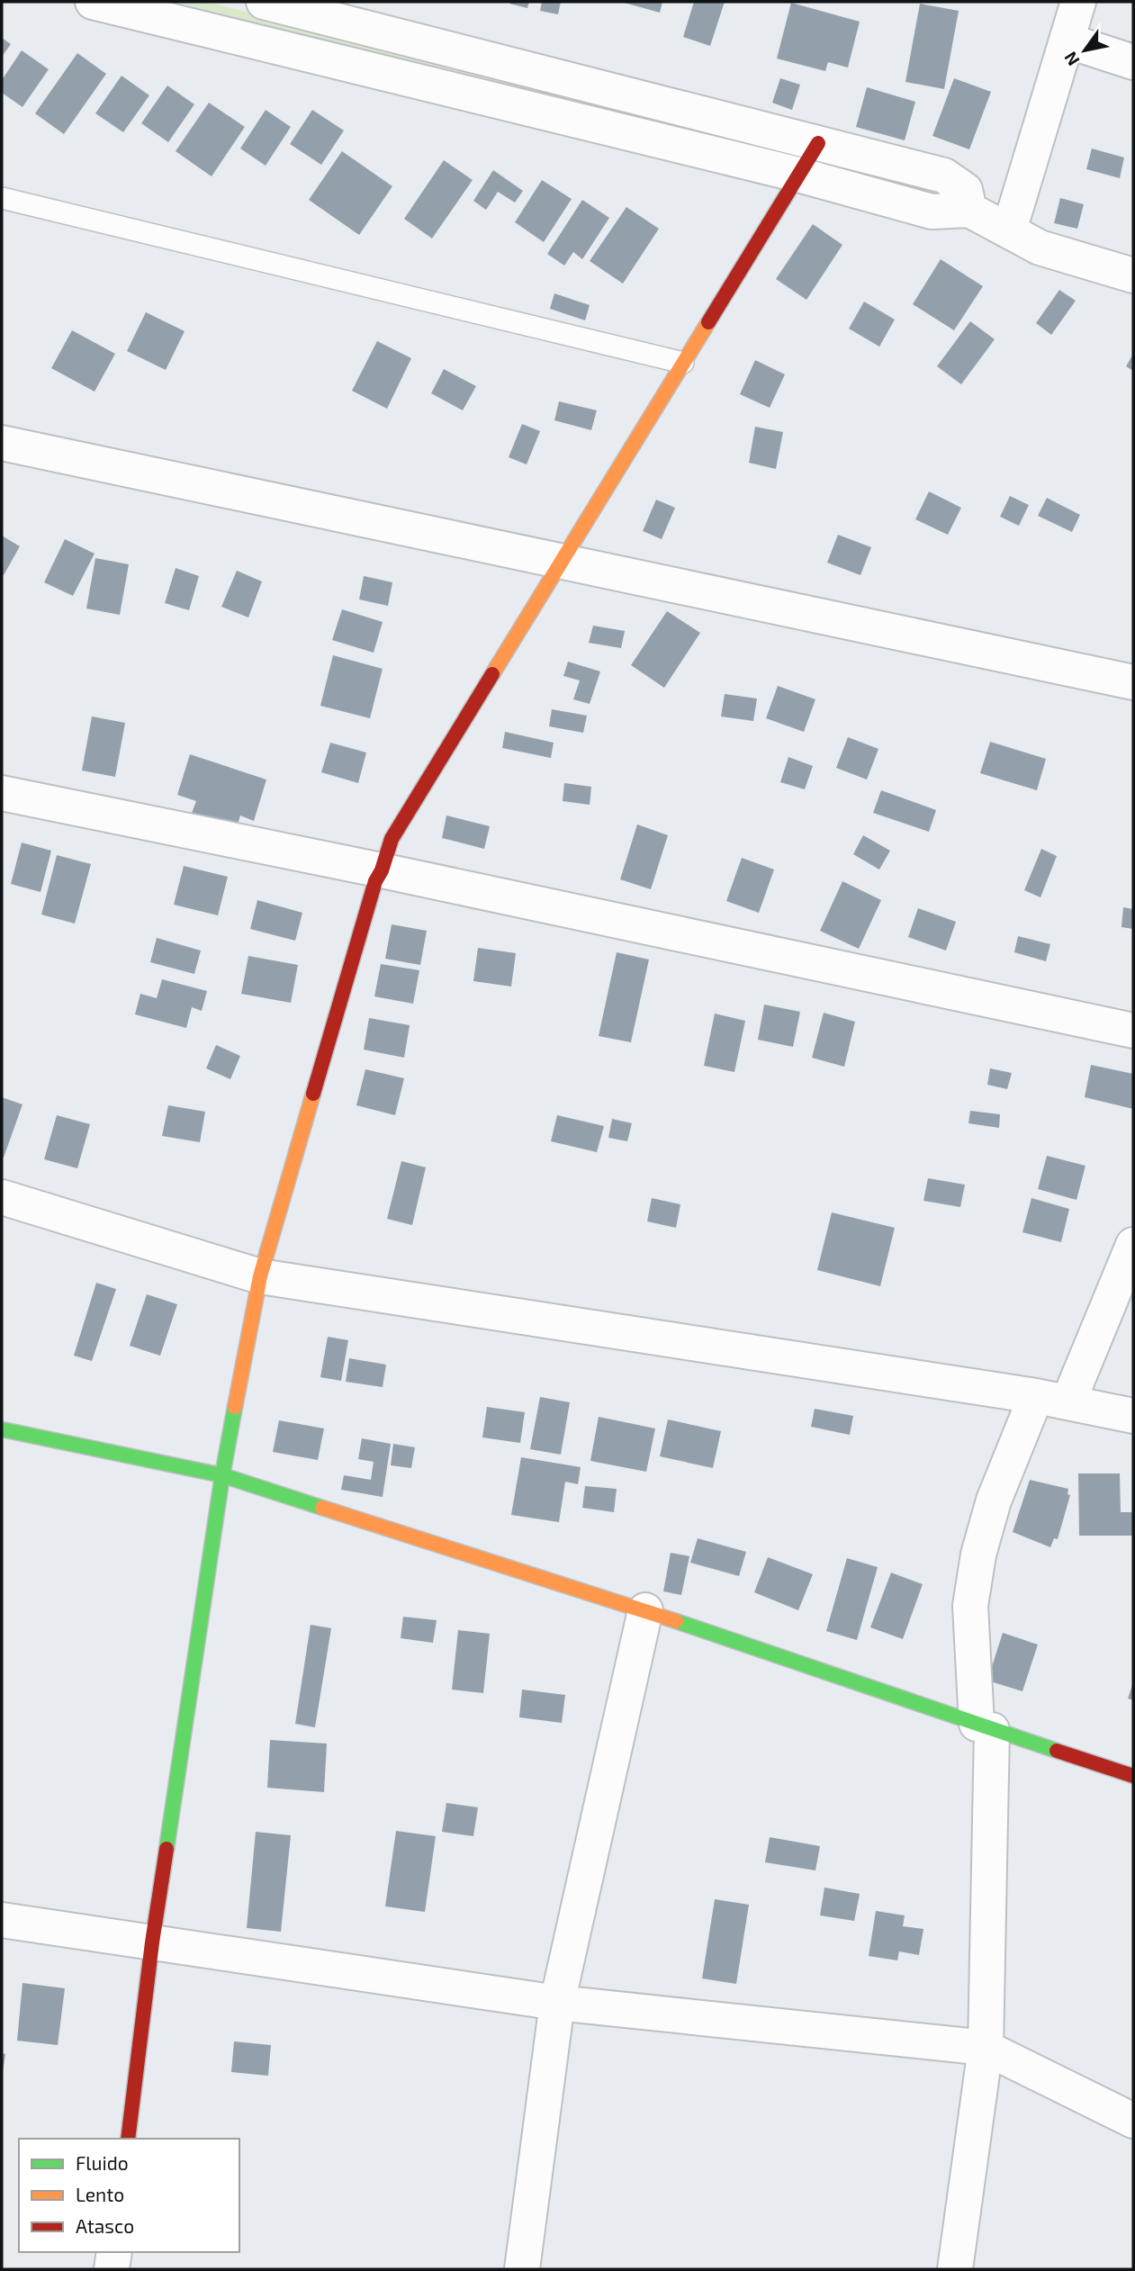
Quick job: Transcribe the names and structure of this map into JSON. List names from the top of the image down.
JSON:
{
  "legend": ["Fluido", "Lento", "Atasco"],
  "north": "bottom left"
}
